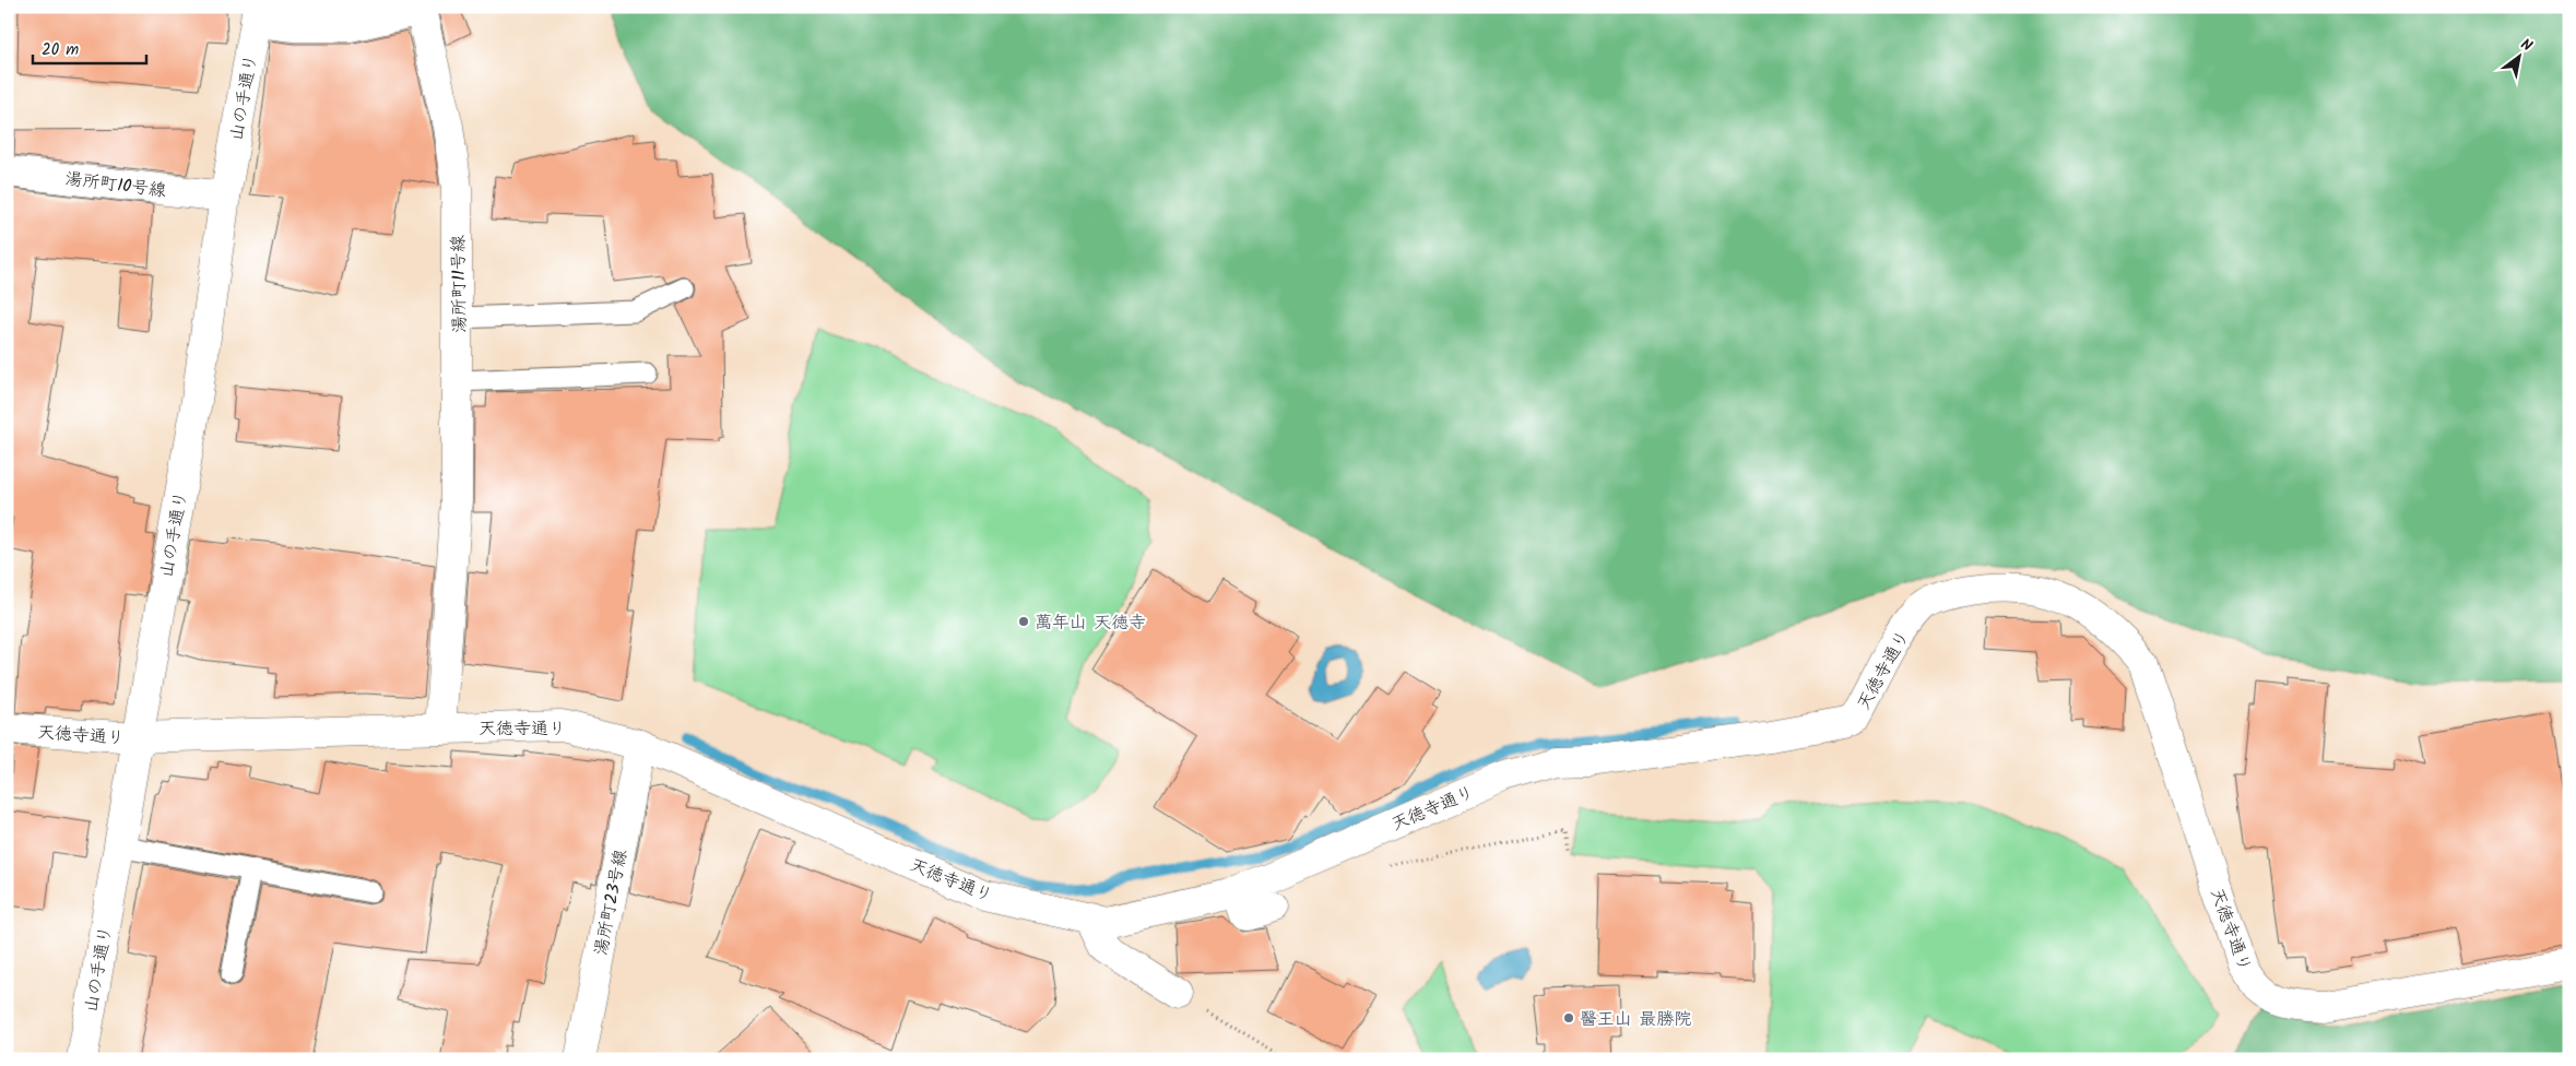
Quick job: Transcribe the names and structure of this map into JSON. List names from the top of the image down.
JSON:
{
  "streets": {
    "street": [
      "山の手通り",
      "湯所町10号線",
      "湯所町11号線",
      "天徳寺通り",
      "湯所町23号線"
    ]
  },
  "crossings": [
    ["山の手通り", "湯所町10号線"],
    ["山の手通り", "湯所町11号線"],
    ["山の手通り", "天徳寺通り"],
    ["湯所町11号線", "天徳寺通り"],
    ["天徳寺通り", "湯所町23号線"]
  ],
  "places": ["萬年山 天徳寺", "醫王山 最勝院"],
  "scale_bar": "20 m",
  "north": "top right"
}
